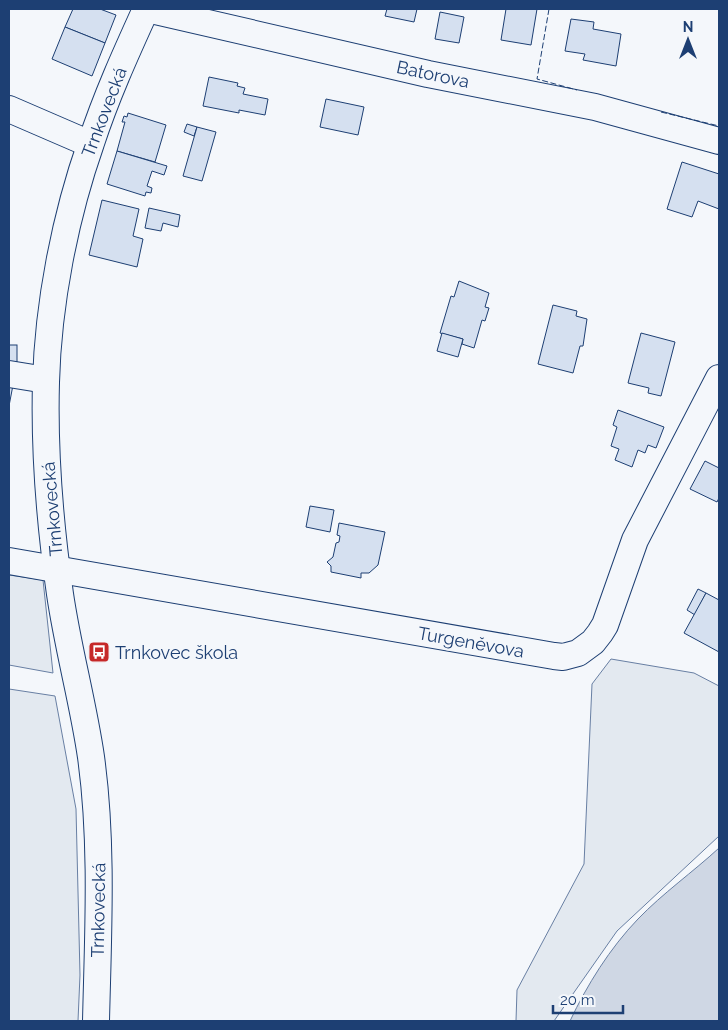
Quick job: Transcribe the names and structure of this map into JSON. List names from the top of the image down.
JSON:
{
  "streets": {
    "street": ["Batorova", "Trnkovecká", "Turgeněvova"]
  },
  "crossings": [
    ["Batorova", "Trnkovecká"],
    ["Trnkovecká", "Turgeněvova"]
  ],
  "places": {
    "bus stop": ["Trnkovec škola"]
  },
  "scale_bar": "20 m",
  "north": "top"
}
